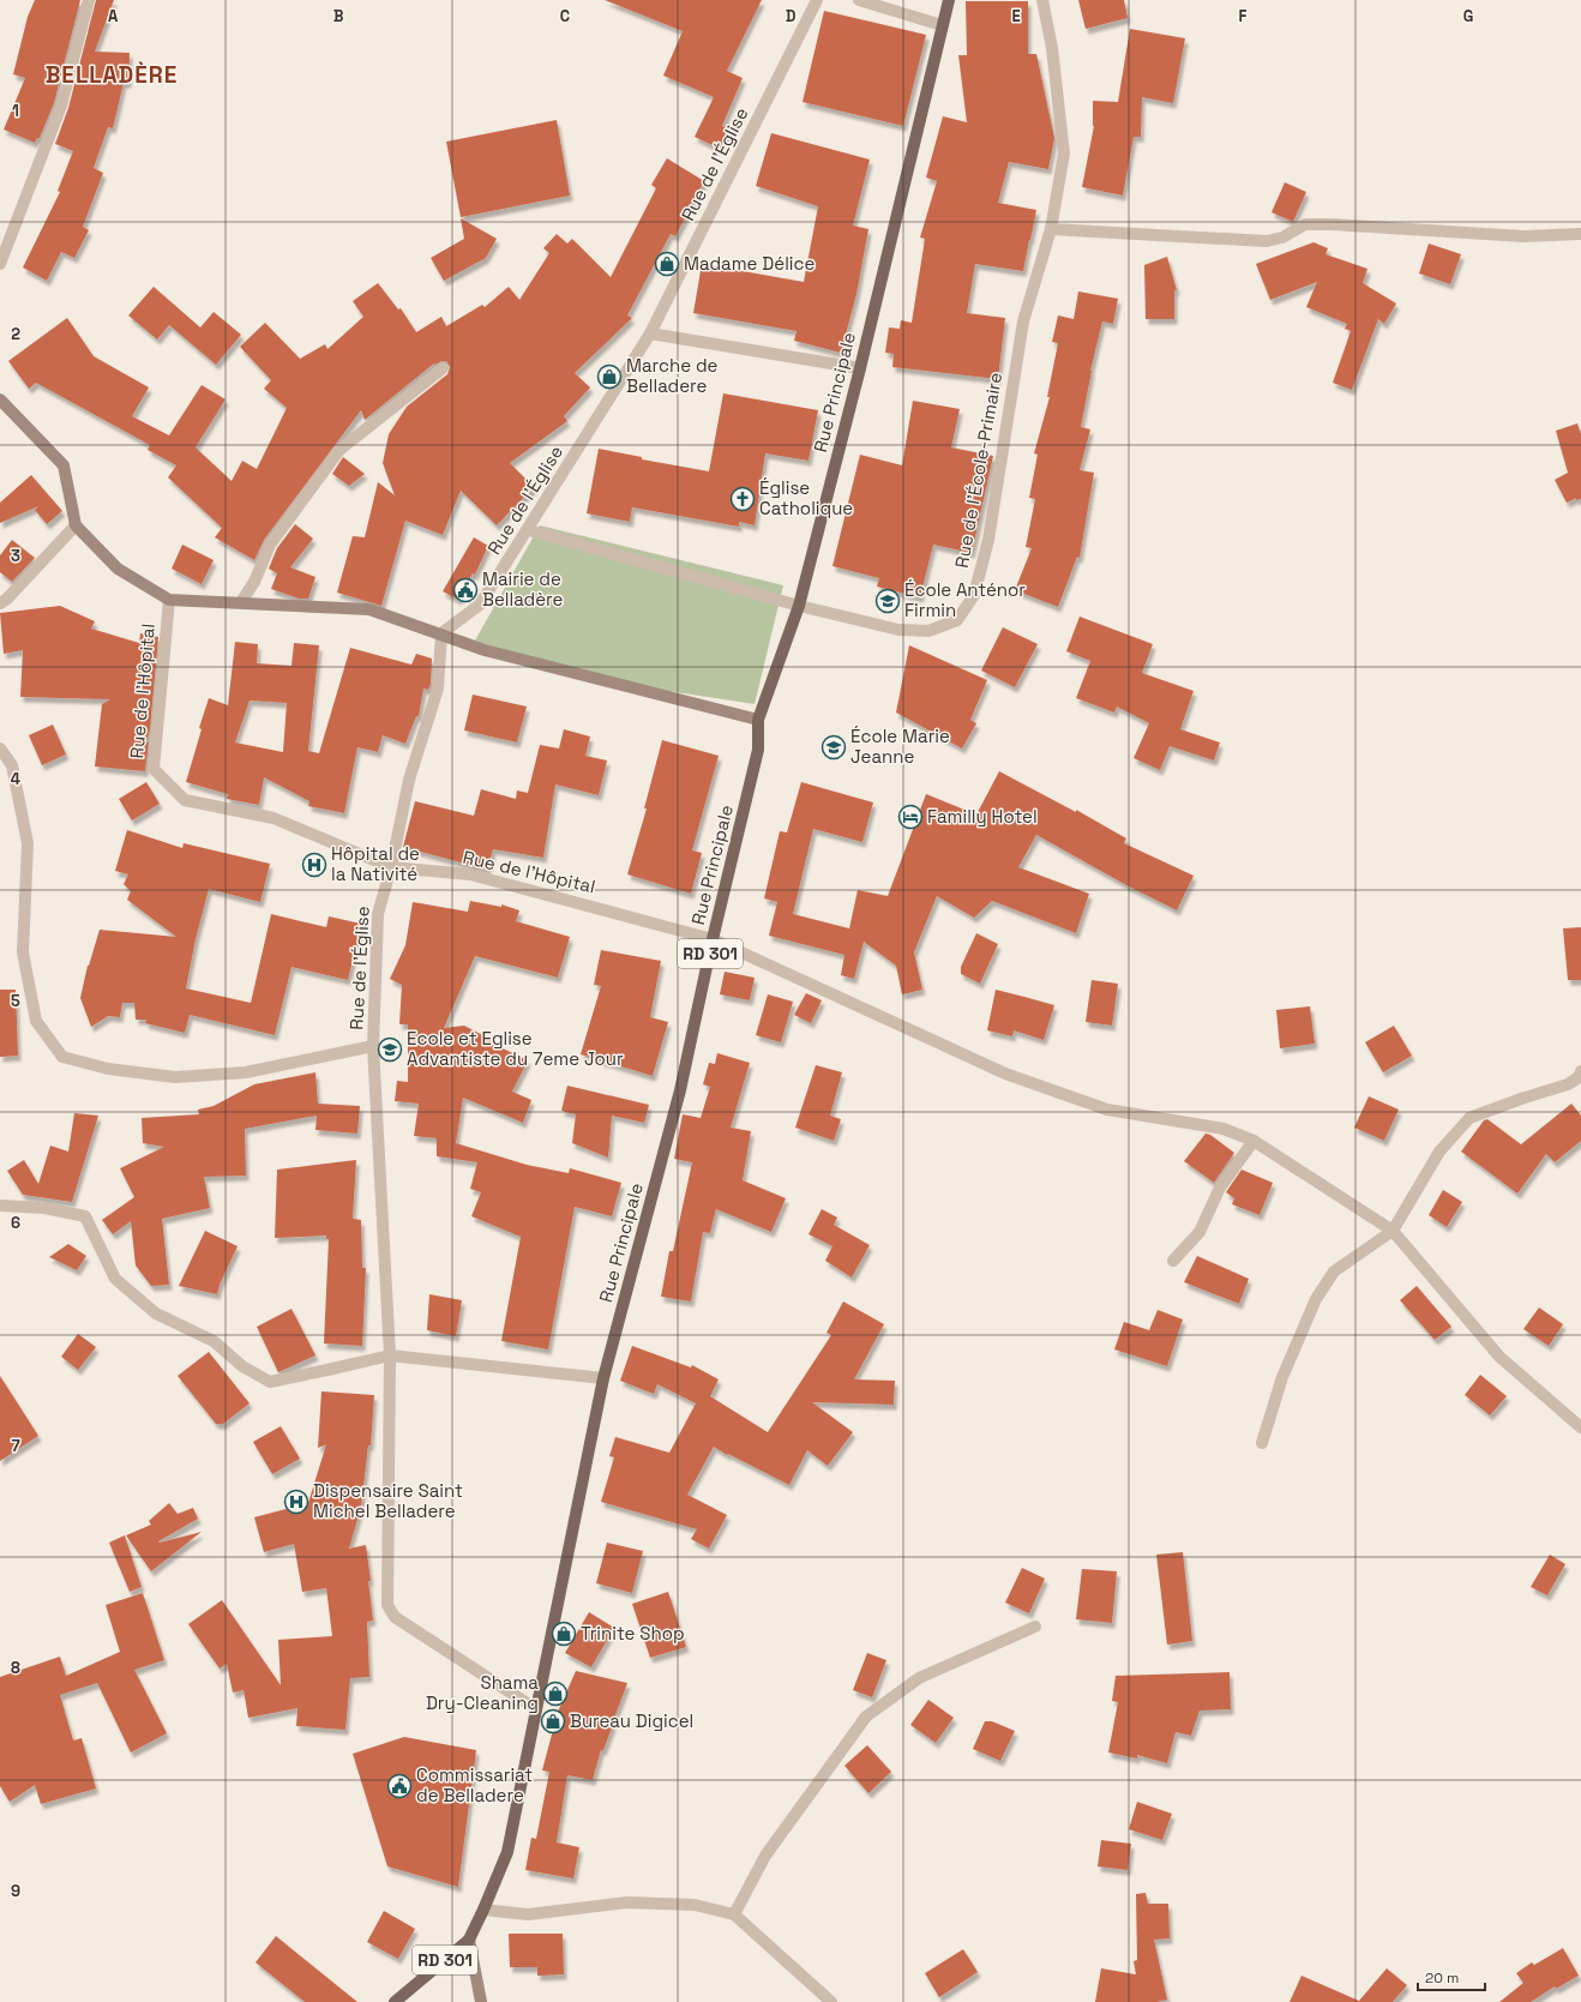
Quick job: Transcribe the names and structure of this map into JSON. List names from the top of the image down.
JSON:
{
  "streets": {
    "main road": ["Rue Principale", "RD 301"],
    "street": ["Rue de l'Église", "Rue de l'École-Primaire", "Rue de l'Hôpital"]
  },
  "crossings": [
    ["Rue de l'Église", "Rue Principale"],
    ["Rue de l'Église", "Rue de l'École-Primaire"],
    ["Rue de l'Église", "Rue de l'Hôpital"],
    ["Rue Principale", "Rue de l'École-Primaire"],
    ["Rue Principale", "Rue de l'Hôpital"],
    ["Rue Principale", "RD 301"]
  ],
  "districts": ["BELLADÈRE"],
  "places": {
    "shop": [
      "Madame Délice",
      "Marche de Belladere",
      "Trinite Shop",
      "Shama Dry-Cleaning",
      "Bureau Digicel"
    ],
    "church": ["Église Catholique"],
    "public building": ["Mairie de Belladère", "Commissariat de Belladere"],
    "school or university": ["École Anténor Firmin", "École Marie Jeanne", "Ecole et Eglise Advantiste du 7eme Jour"],
    "hotel": ["Familly Hotel"],
    "hospital": ["Hôpital de la Nativité", "Dispensaire Saint Michel Belladere"]
  },
  "scale_bar": "20 m",
  "grid": {
    "columns": [
      "A",
      "B",
      "C",
      "D",
      "E",
      "F",
      "G"
    ],
    "rows": [
      "1",
      "2",
      "3",
      "4",
      "5",
      "6",
      "7",
      "8",
      "9"
    ]
  }
}
